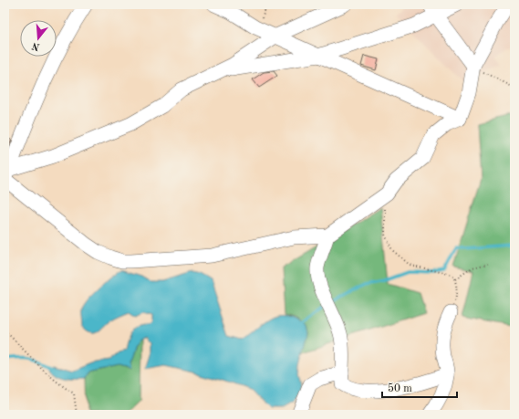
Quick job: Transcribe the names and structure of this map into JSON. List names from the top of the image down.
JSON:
{
  "scale_bar": "50 m",
  "north": "bottom"
}
